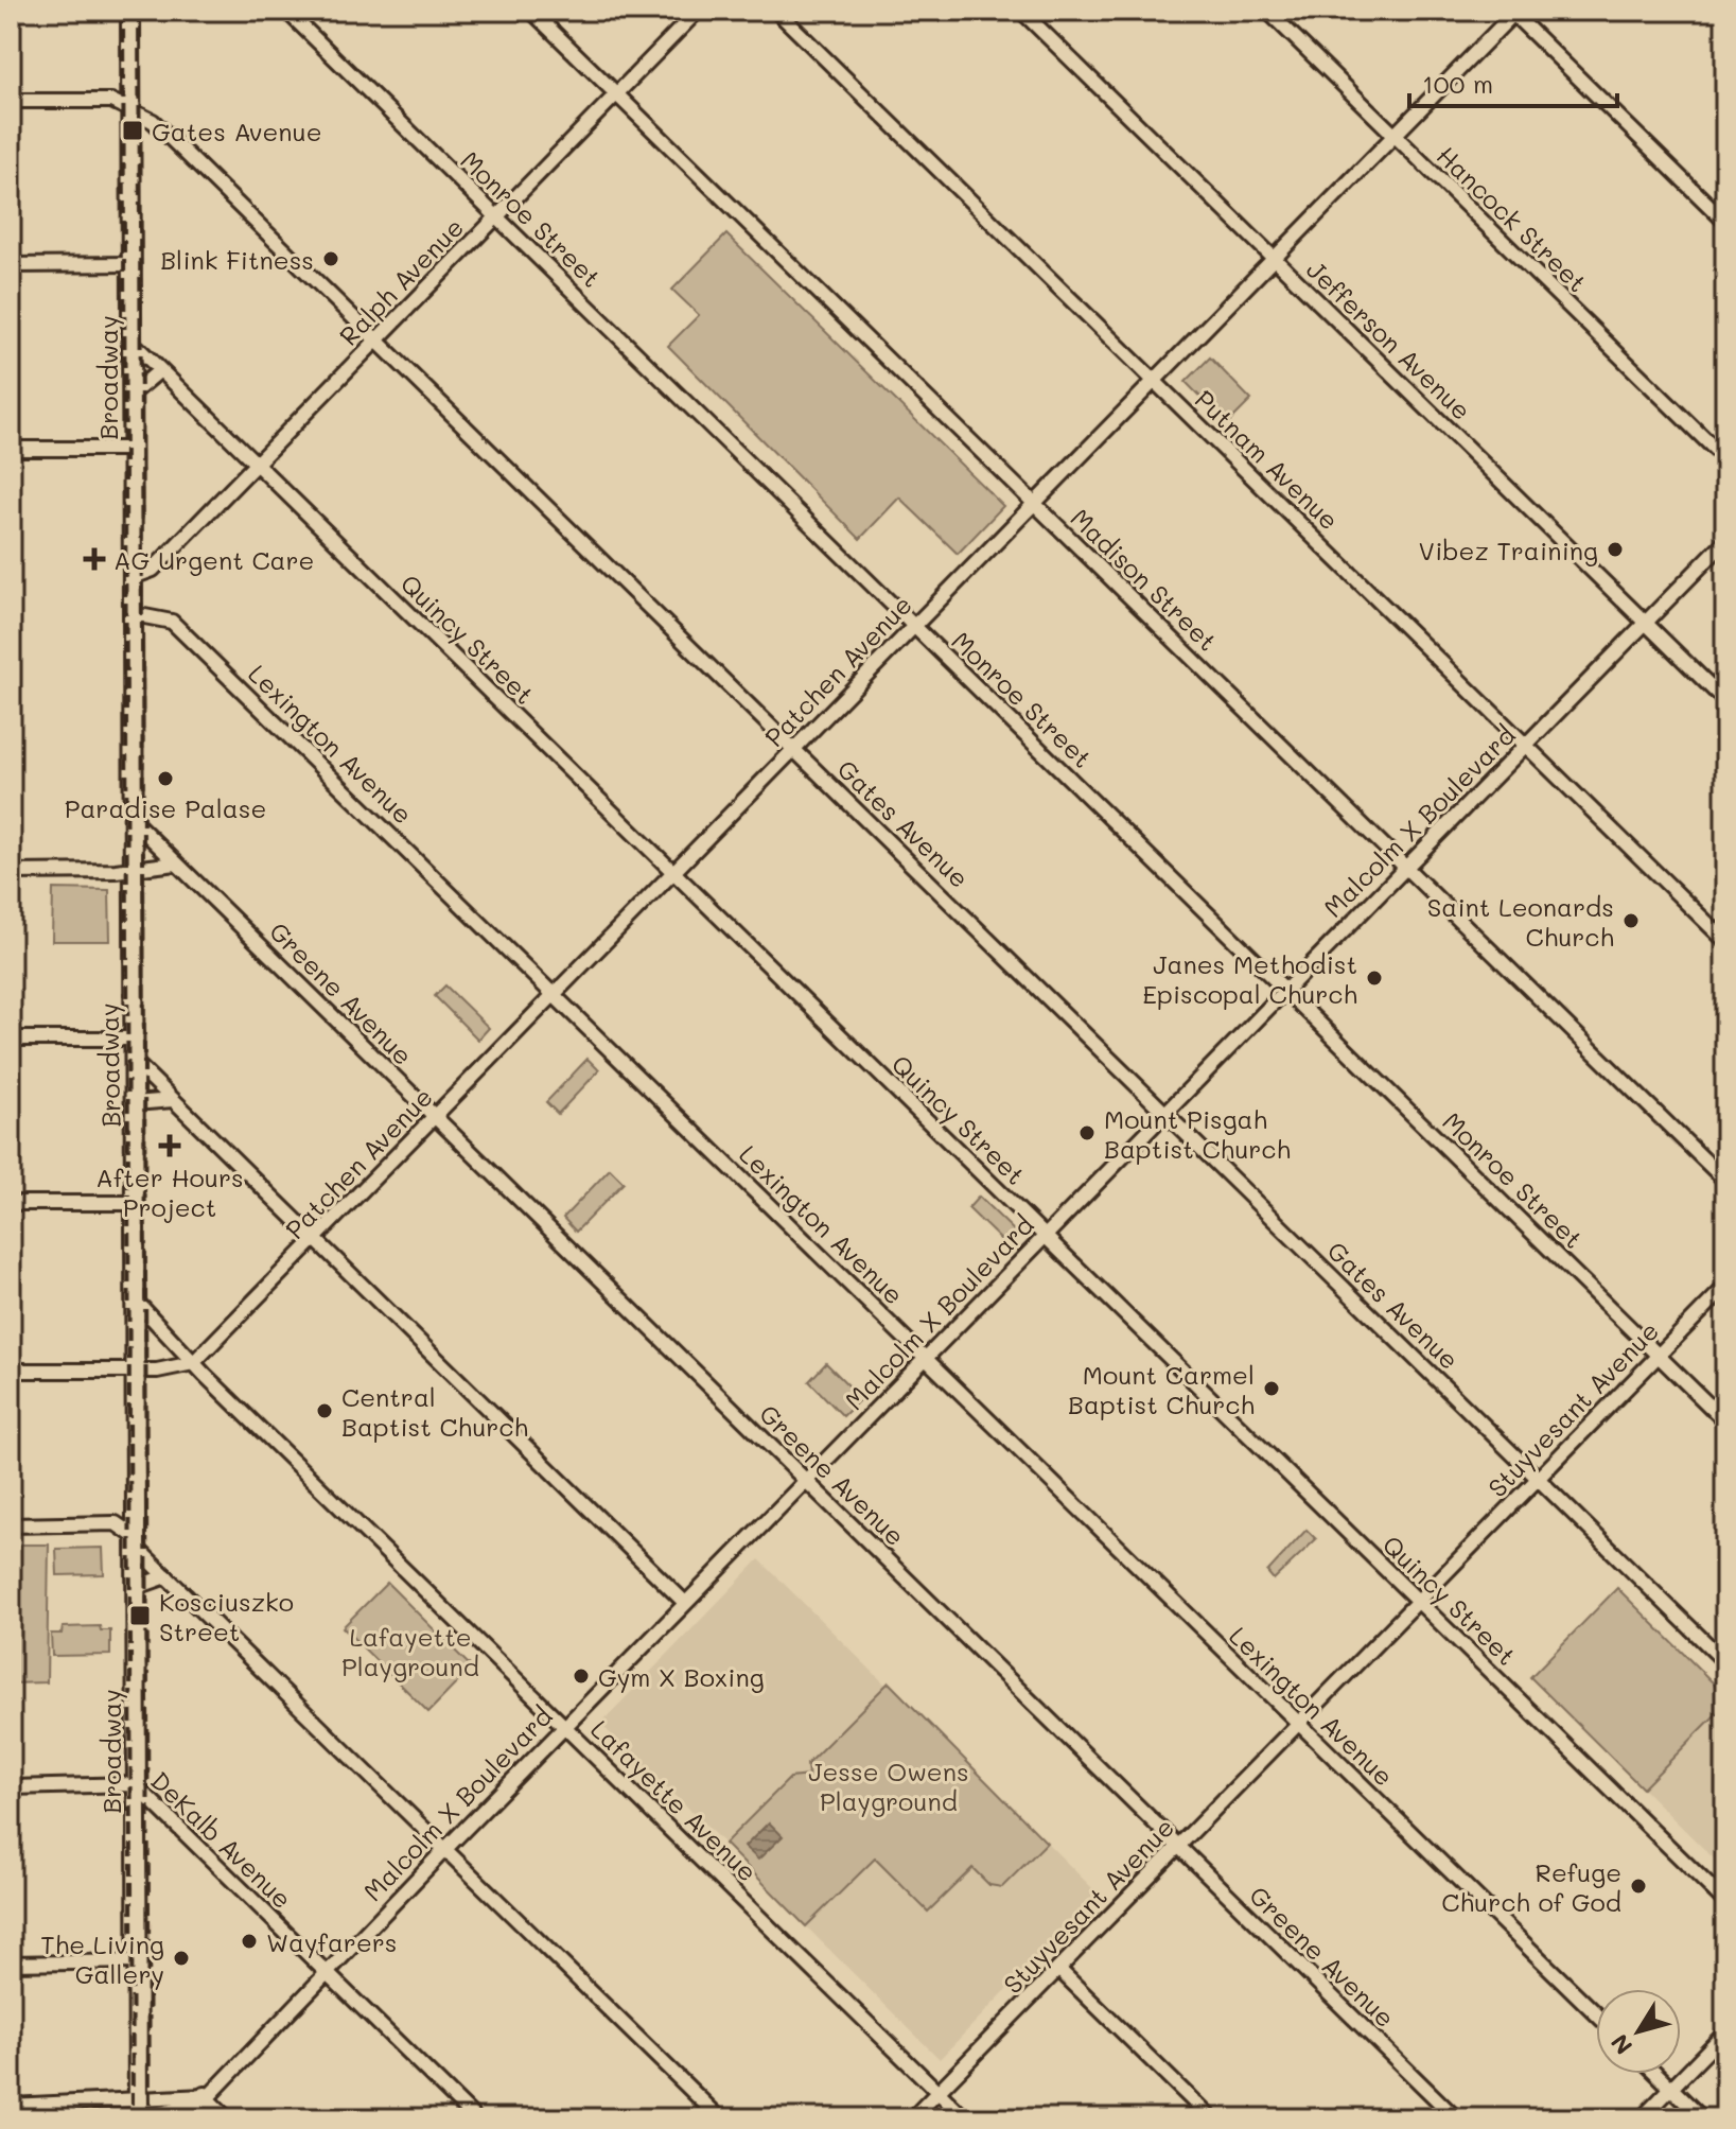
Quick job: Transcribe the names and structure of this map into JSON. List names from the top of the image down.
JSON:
{
  "streets": {
    "main road": ["Broadway"],
    "street": [
      "Monroe Street",
      "Hancock Street",
      "Ralph Avenue",
      "Jefferson Avenue",
      "Putnam Avenue",
      "Madison Street",
      "Quincy Street",
      "Patchen Avenue",
      "Lexington Avenue",
      "Malcolm X Boulevard",
      "Gates Avenue",
      "Greene Avenue",
      "Stuyvesant Avenue",
      "Lafayette Avenue",
      "DeKalb Avenue"
    ]
  },
  "crossings": [
    ["Monroe Street", "Ralph Avenue"],
    ["Monroe Street", "Patchen Avenue"],
    ["Monroe Street", "Malcolm X Boulevard"],
    ["Monroe Street", "Stuyvesant Avenue"],
    ["Hancock Street", "Patchen Avenue"],
    ["Ralph Avenue", "Broadway"],
    ["Ralph Avenue", "Madison Street"],
    ["Ralph Avenue", "Quincy Street"],
    ["Ralph Avenue", "Gates Avenue"],
    ["Jefferson Avenue", "Patchen Avenue"],
    ["Jefferson Avenue", "Malcolm X Boulevard"],
    ["Broadway", "Quincy Street"],
    ["Broadway", "Lexington Avenue"],
    ["Broadway", "Gates Avenue"],
    ["Broadway", "Greene Avenue"],
    ["Broadway", "Lafayette Avenue"],
    ["Broadway", "DeKalb Avenue"],
    ["Putnam Avenue", "Patchen Avenue"],
    ["Putnam Avenue", "Malcolm X Boulevard"],
    ["Madison Street", "Patchen Avenue"],
    ["Madison Street", "Malcolm X Boulevard"],
    ["Quincy Street", "Patchen Avenue"],
    ["Quincy Street", "Malcolm X Boulevard"],
    ["Quincy Street", "Stuyvesant Avenue"],
    ["Patchen Avenue", "Lexington Avenue"],
    ["Patchen Avenue", "Gates Avenue"],
    ["Patchen Avenue", "Greene Avenue"],
    ["Patchen Avenue", "Lafayette Avenue"],
    ["Lexington Avenue", "Malcolm X Boulevard"],
    ["Lexington Avenue", "Stuyvesant Avenue"],
    ["Malcolm X Boulevard", "Gates Avenue"],
    ["Malcolm X Boulevard", "Greene Avenue"],
    ["Malcolm X Boulevard", "Lafayette Avenue"],
    ["Malcolm X Boulevard", "DeKalb Avenue"],
    ["Gates Avenue", "Stuyvesant Avenue"],
    ["Greene Avenue", "Stuyvesant Avenue"],
    ["Stuyvesant Avenue", "Lafayette Avenue"]
  ],
  "parks": ["Lafayette Playground", "Jesse Owens Playground"],
  "places": {
    "transit": ["Gates Avenue", "Kosciuszko Street"],
    "other": [
      "Blink Fitness",
      "Vibez Training",
      "Paradise Palase",
      "Saint Leonards Church",
      "Janes Methodist Episcopal Church",
      "Mount Pisgah Baptist Church",
      "Mount Carmel Baptist Church",
      "Central Baptist Church",
      "Gym X Boxing",
      "Refuge Church of God",
      "Wayfarers",
      "The Living Gallery"
    ],
    "health": ["AG Urgent Care", "After Hours Project"]
  },
  "scale_bar": "100 m",
  "north": "bottom left"
}
